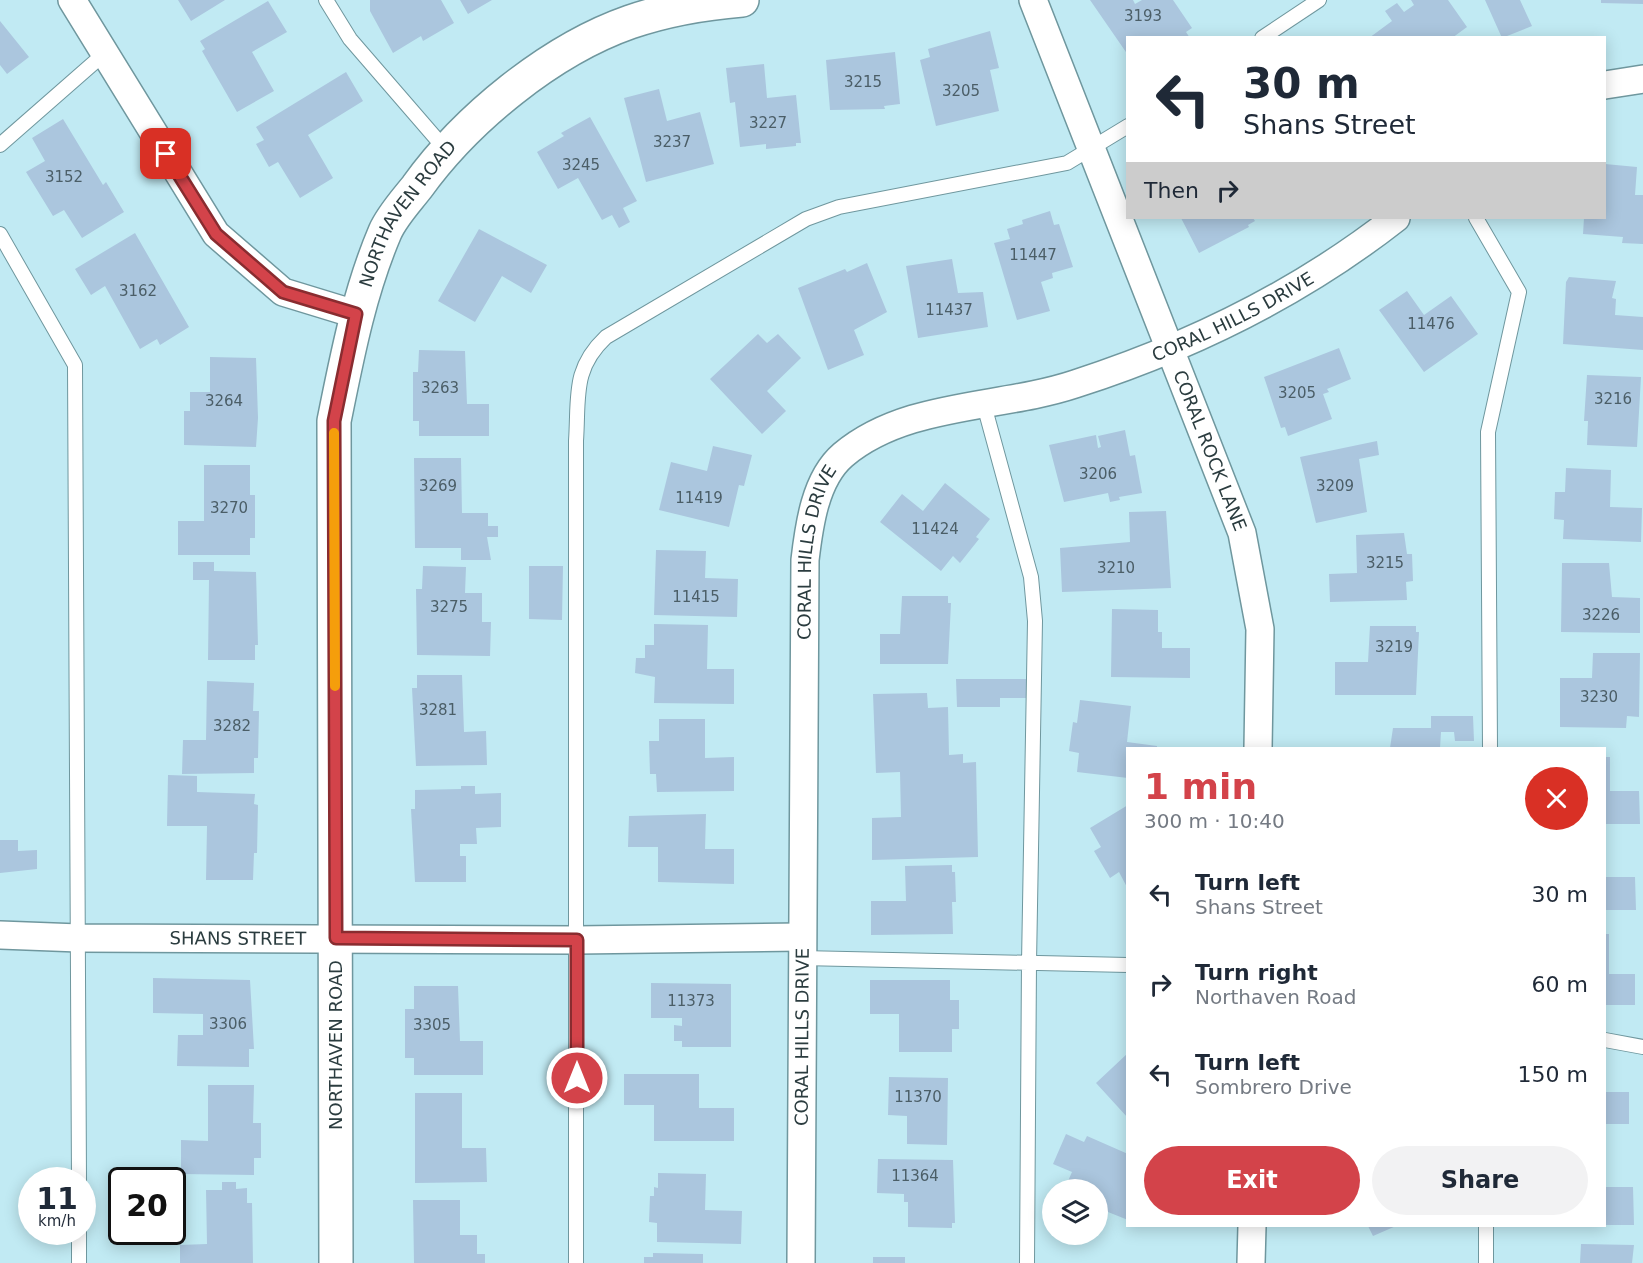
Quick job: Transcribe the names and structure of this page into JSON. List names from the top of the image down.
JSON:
{
  "streets": {
    "street": [
      "NORTHAVEN ROAD",
      "CORAL HILLS DRIVE",
      "CORAL ROCK LANE",
      "SHANS STREET"
    ]
  },
  "crossings": [
    ["NORTHAVEN ROAD", "SHANS STREET"],
    ["CORAL HILLS DRIVE", "CORAL ROCK LANE"],
    ["CORAL HILLS DRIVE", "SHANS STREET"]
  ],
  "house_numbers": [
    "3193",
    "3215",
    "3205",
    "3227",
    "3237",
    "3245",
    "3152",
    "11447",
    "3162",
    "11437",
    "11476",
    "3263",
    "3205",
    "3216",
    "3264",
    "3206",
    "3269",
    "3209",
    "11419",
    "3270",
    "11424",
    "3215",
    "3210",
    "11415",
    "3275",
    "3226",
    "3219",
    "3230",
    "3281",
    "3282",
    "11373",
    "3306",
    "3305",
    "11370",
    "11364"
  ],
  "page": {
    "turn": ["30 m", "Shans Street"],
    "then": "Then",
    "heading": ["1 min", "300 m · 10:40"],
    "list": [
      {
        "name": "Turn left",
        "note": "Shans Street",
        "value": "30 m"
      },
      {
        "name": "Turn right",
        "note": "Northaven Road",
        "value": "60 m"
      },
      {
        "name": "Turn left",
        "note": "Sombrero Drive",
        "value": "150 m"
      }
    ],
    "buttons": ["Exit", "Share"],
    "speed": "11 km/h",
    "limit": "20"
  }
}
